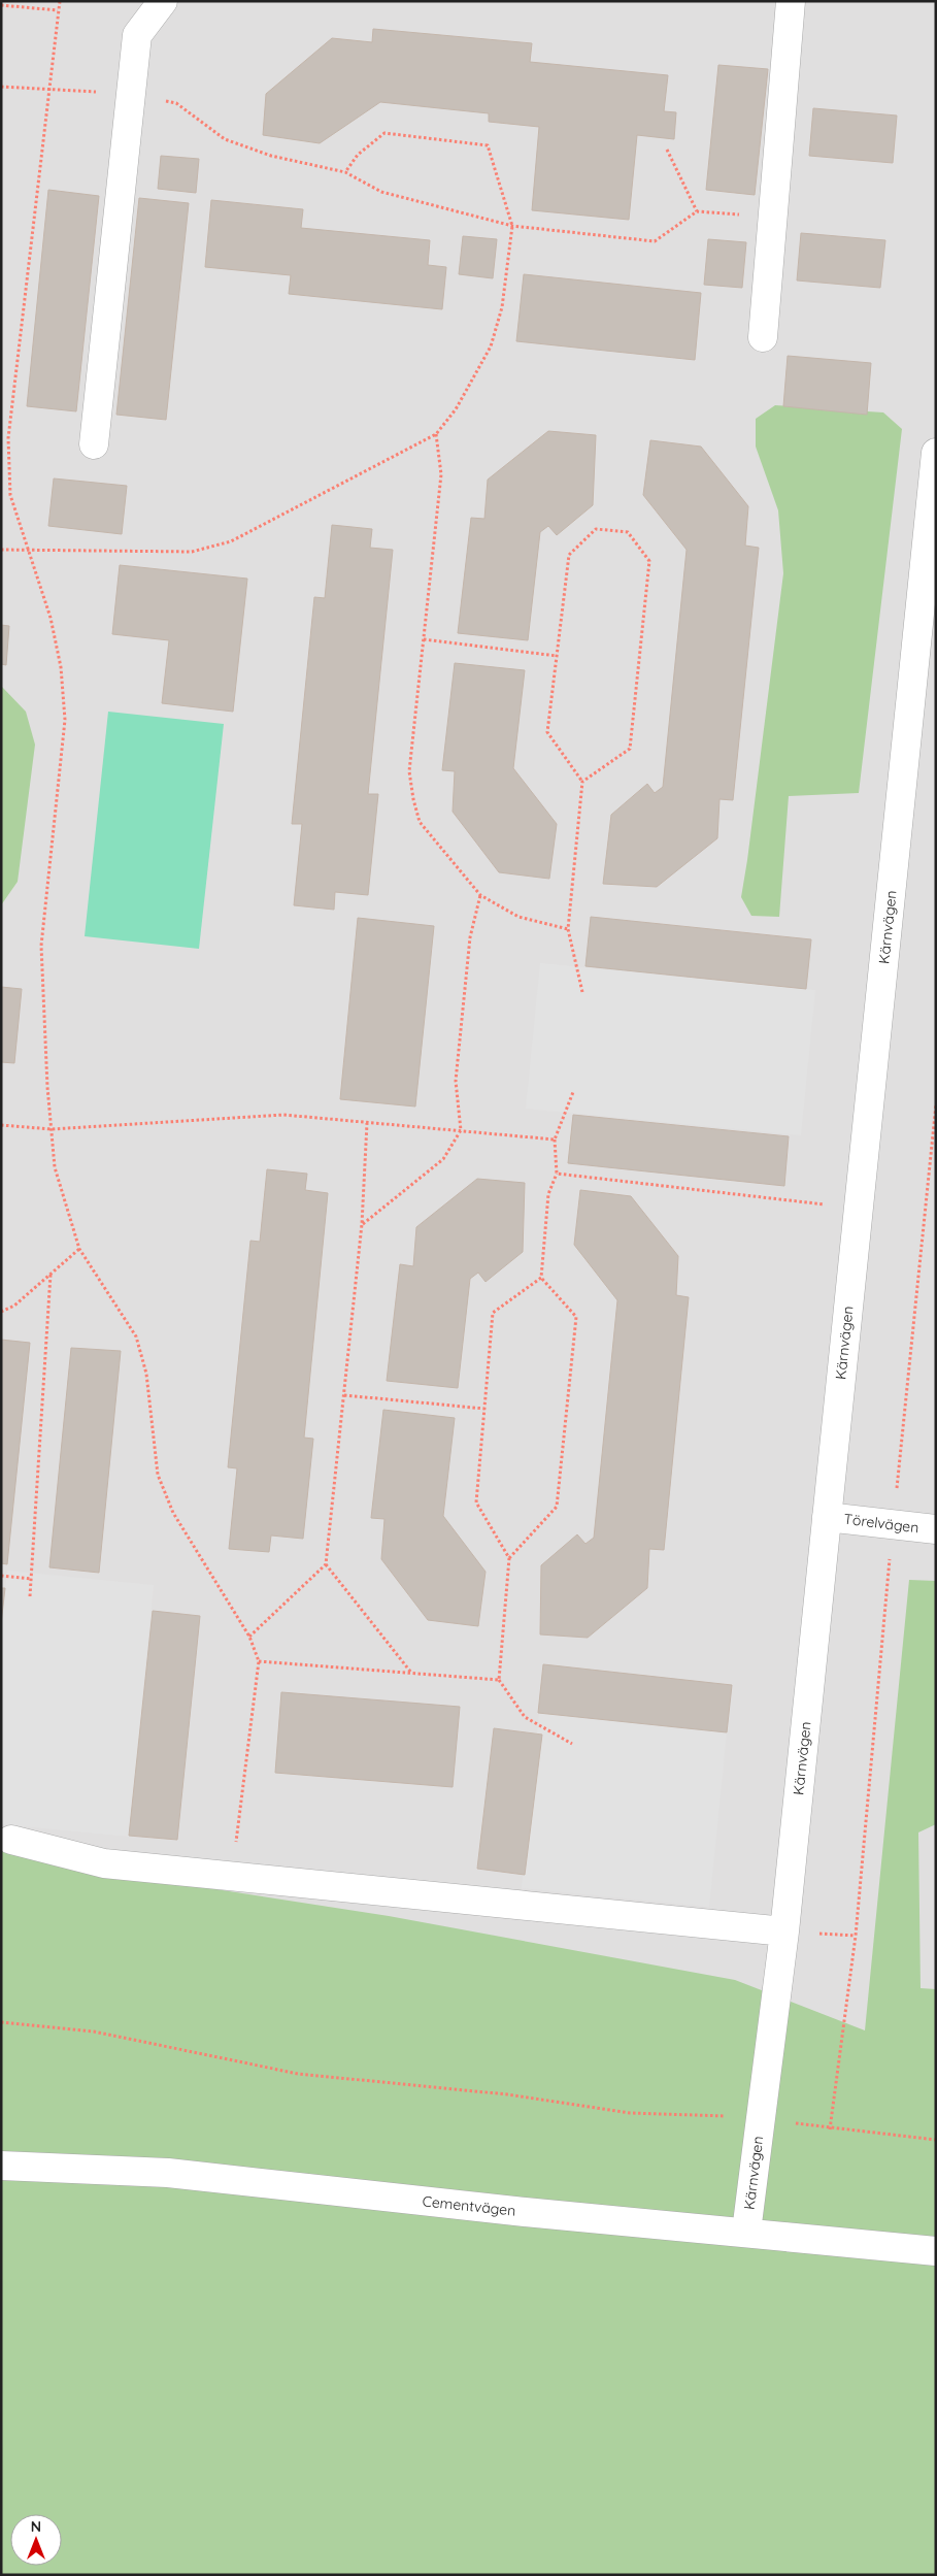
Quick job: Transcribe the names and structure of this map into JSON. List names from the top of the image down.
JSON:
{
  "streets": {
    "street": ["Kärnvägen", "Törelvägen", "Cementvägen"]
  },
  "crossings": [
    ["Kärnvägen", "Törelvägen"],
    ["Kärnvägen", "Cementvägen"]
  ],
  "north": "top"
}
